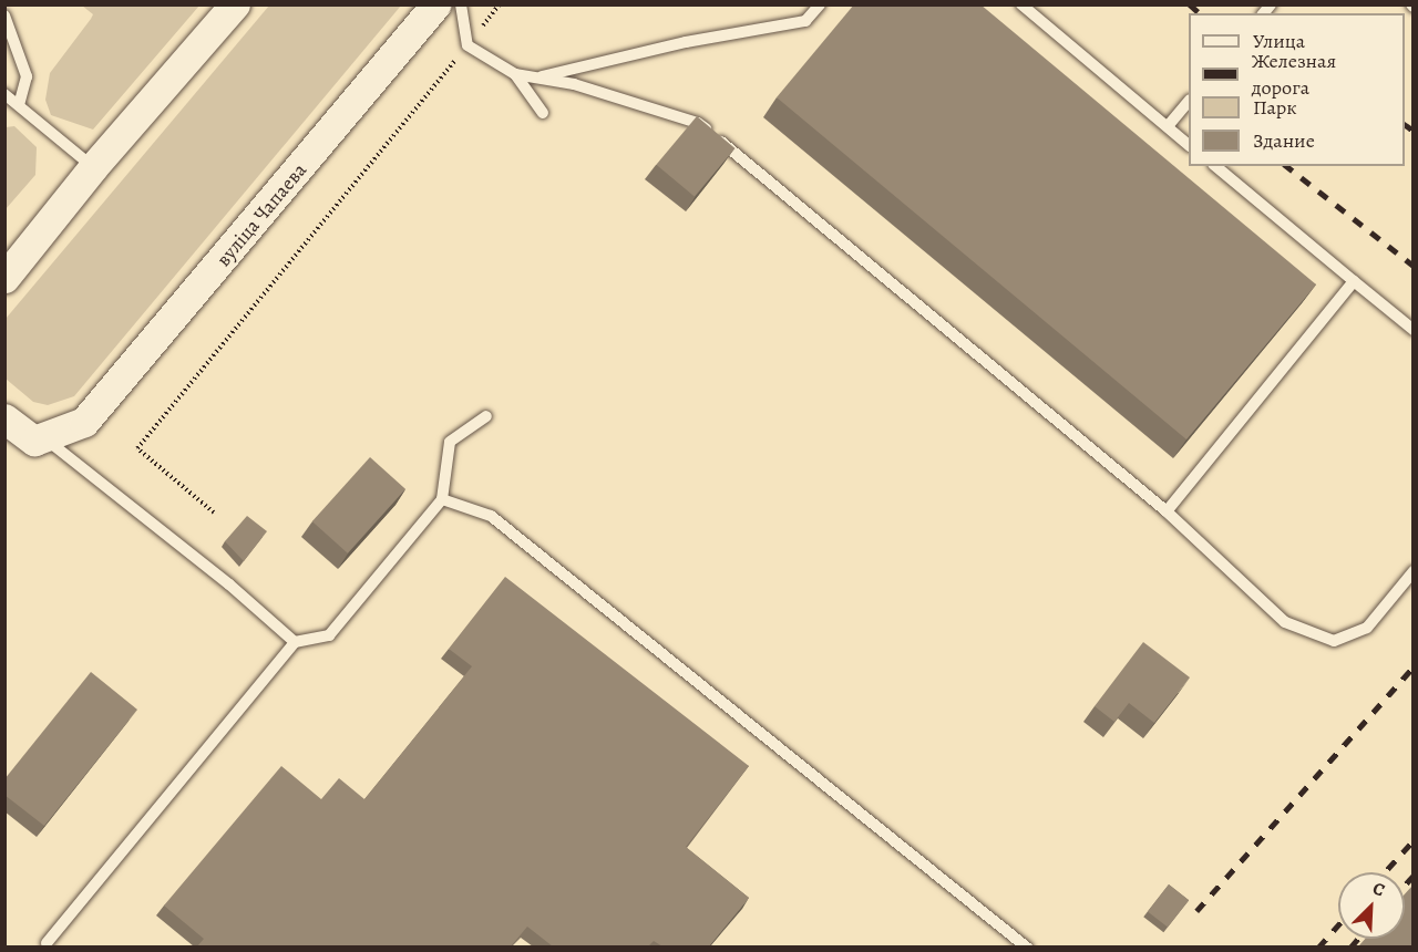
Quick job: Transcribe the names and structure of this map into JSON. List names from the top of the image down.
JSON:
{
  "streets": {
    "street": ["вуліца Чапаева"]
  },
  "legend": [
    "Улица",
    "Железная дорога",
    "Парк",
    "Здание"
  ],
  "north": "top right"
}
